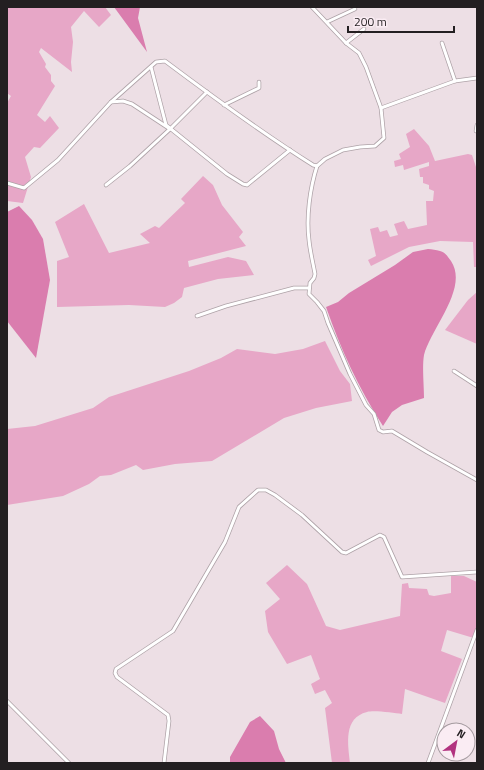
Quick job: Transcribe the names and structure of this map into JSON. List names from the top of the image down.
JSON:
{
  "scale_bar": "200 m",
  "north": "top right"
}
